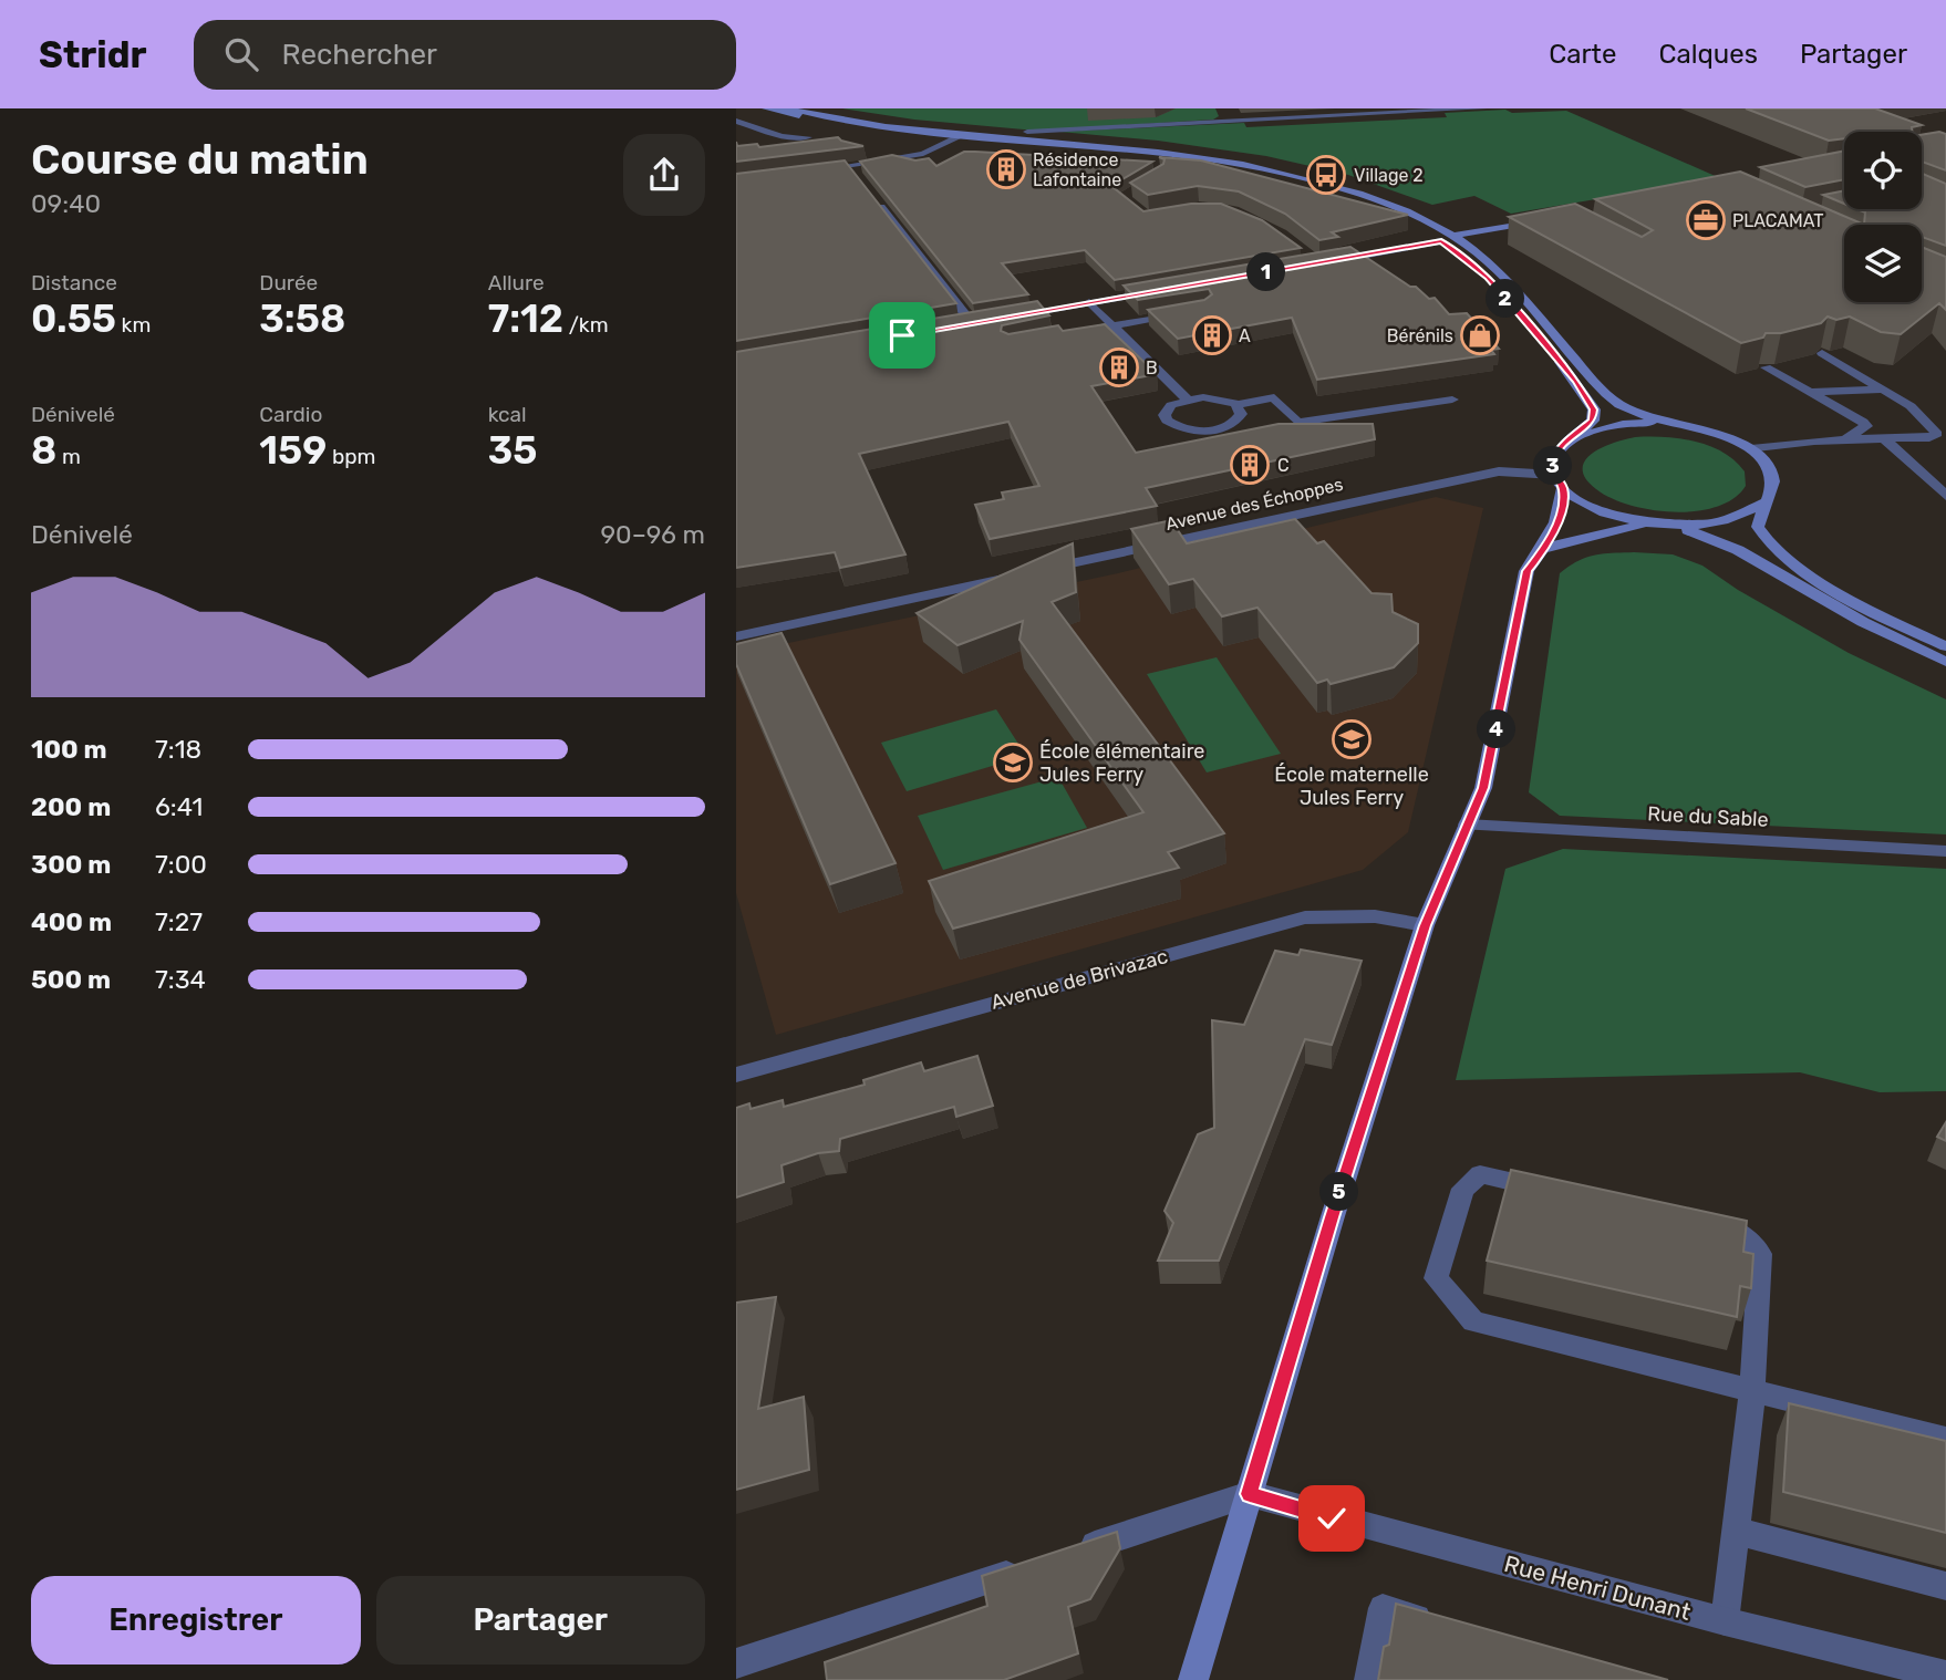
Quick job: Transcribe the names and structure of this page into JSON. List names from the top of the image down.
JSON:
{
  "streets": {
    "street": [
      "Avenue des Échoppes",
      "Rue du Sable",
      "Avenue de Brivazac",
      "Rue Henri Dunant"
    ]
  },
  "places": {
    "building": [
      "Résidence Lafontaine",
      "A",
      "B",
      "C"
    ],
    "bus stop": ["Village 2"],
    "office": ["PLACAMAT"],
    "shop": ["Bérénils"],
    "school or university": ["École maternelle Jules Ferry", "École élémentaire Jules Ferry"]
  },
  "page": {
    "header": "Stridr",
    "search": "Rechercher",
    "nav": ["Carte", "Calques", "Partager"],
    "heading": ["Course du matin", "09:40"],
    "stats": [
      ["Distance", "0.55 km"],
      ["Durée", "3:58"],
      ["Allure", "7:12 /km"],
      ["Dénivelé", "8 m"],
      ["Cardio", "159 bpm"],
      ["kcal", "35"]
    ],
    "pins": [
      "1",
      "2",
      "3",
      "4",
      "5"
    ],
    "chart": ["Dénivelé", "90–96 m"],
    "list": [
      {
        "name": "100 m",
        "note": "7:18"
      },
      {
        "name": "200 m",
        "note": "6:41"
      },
      {
        "name": "300 m",
        "note": "7:00"
      },
      {
        "name": "400 m",
        "note": "7:27"
      },
      {
        "name": "500 m",
        "note": "7:34"
      }
    ],
    "buttons": ["Enregistrer", "Partager"]
  }
}
